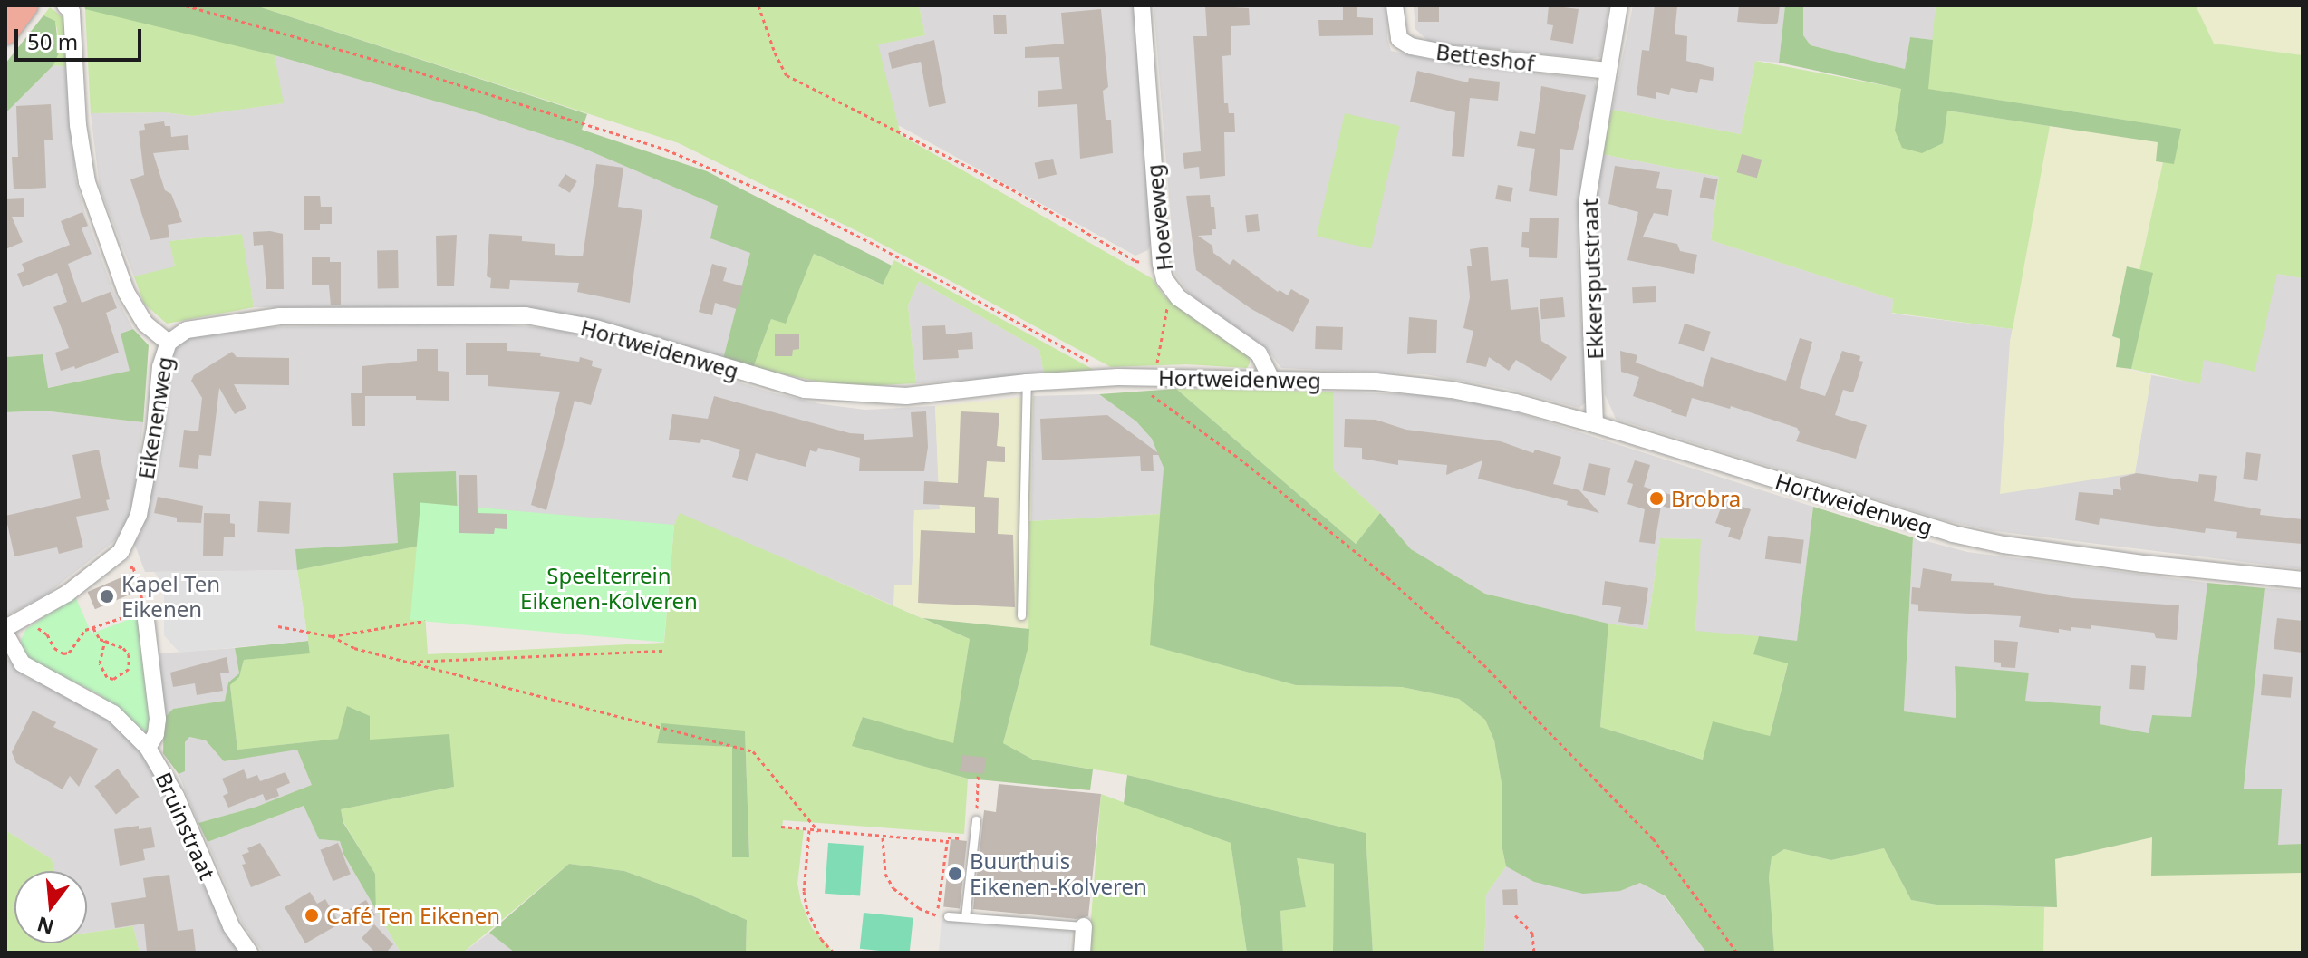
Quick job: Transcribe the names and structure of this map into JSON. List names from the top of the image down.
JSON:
{
  "streets": {
    "street": [
      "Betteshof",
      "Hoeveweg",
      "Ekkersputstraat",
      "Hortweidenweg",
      "Eikenenweg",
      "Bruinstraat"
    ]
  },
  "crossings": [
    ["Betteshof", "Ekkersputstraat"],
    ["Hoeveweg", "Hortweidenweg"],
    ["Ekkersputstraat", "Hortweidenweg"],
    ["Hortweidenweg", "Eikenenweg"]
  ],
  "parks": ["Speelterrein Eikenen-Kolveren"],
  "places": [
    "Brobra",
    "Kapel Ten Eikenen",
    "Buurthuis Eikenen-Kolveren",
    "Café Ten Eikenen"
  ],
  "scale_bar": "50 m",
  "north": "bottom"
}
